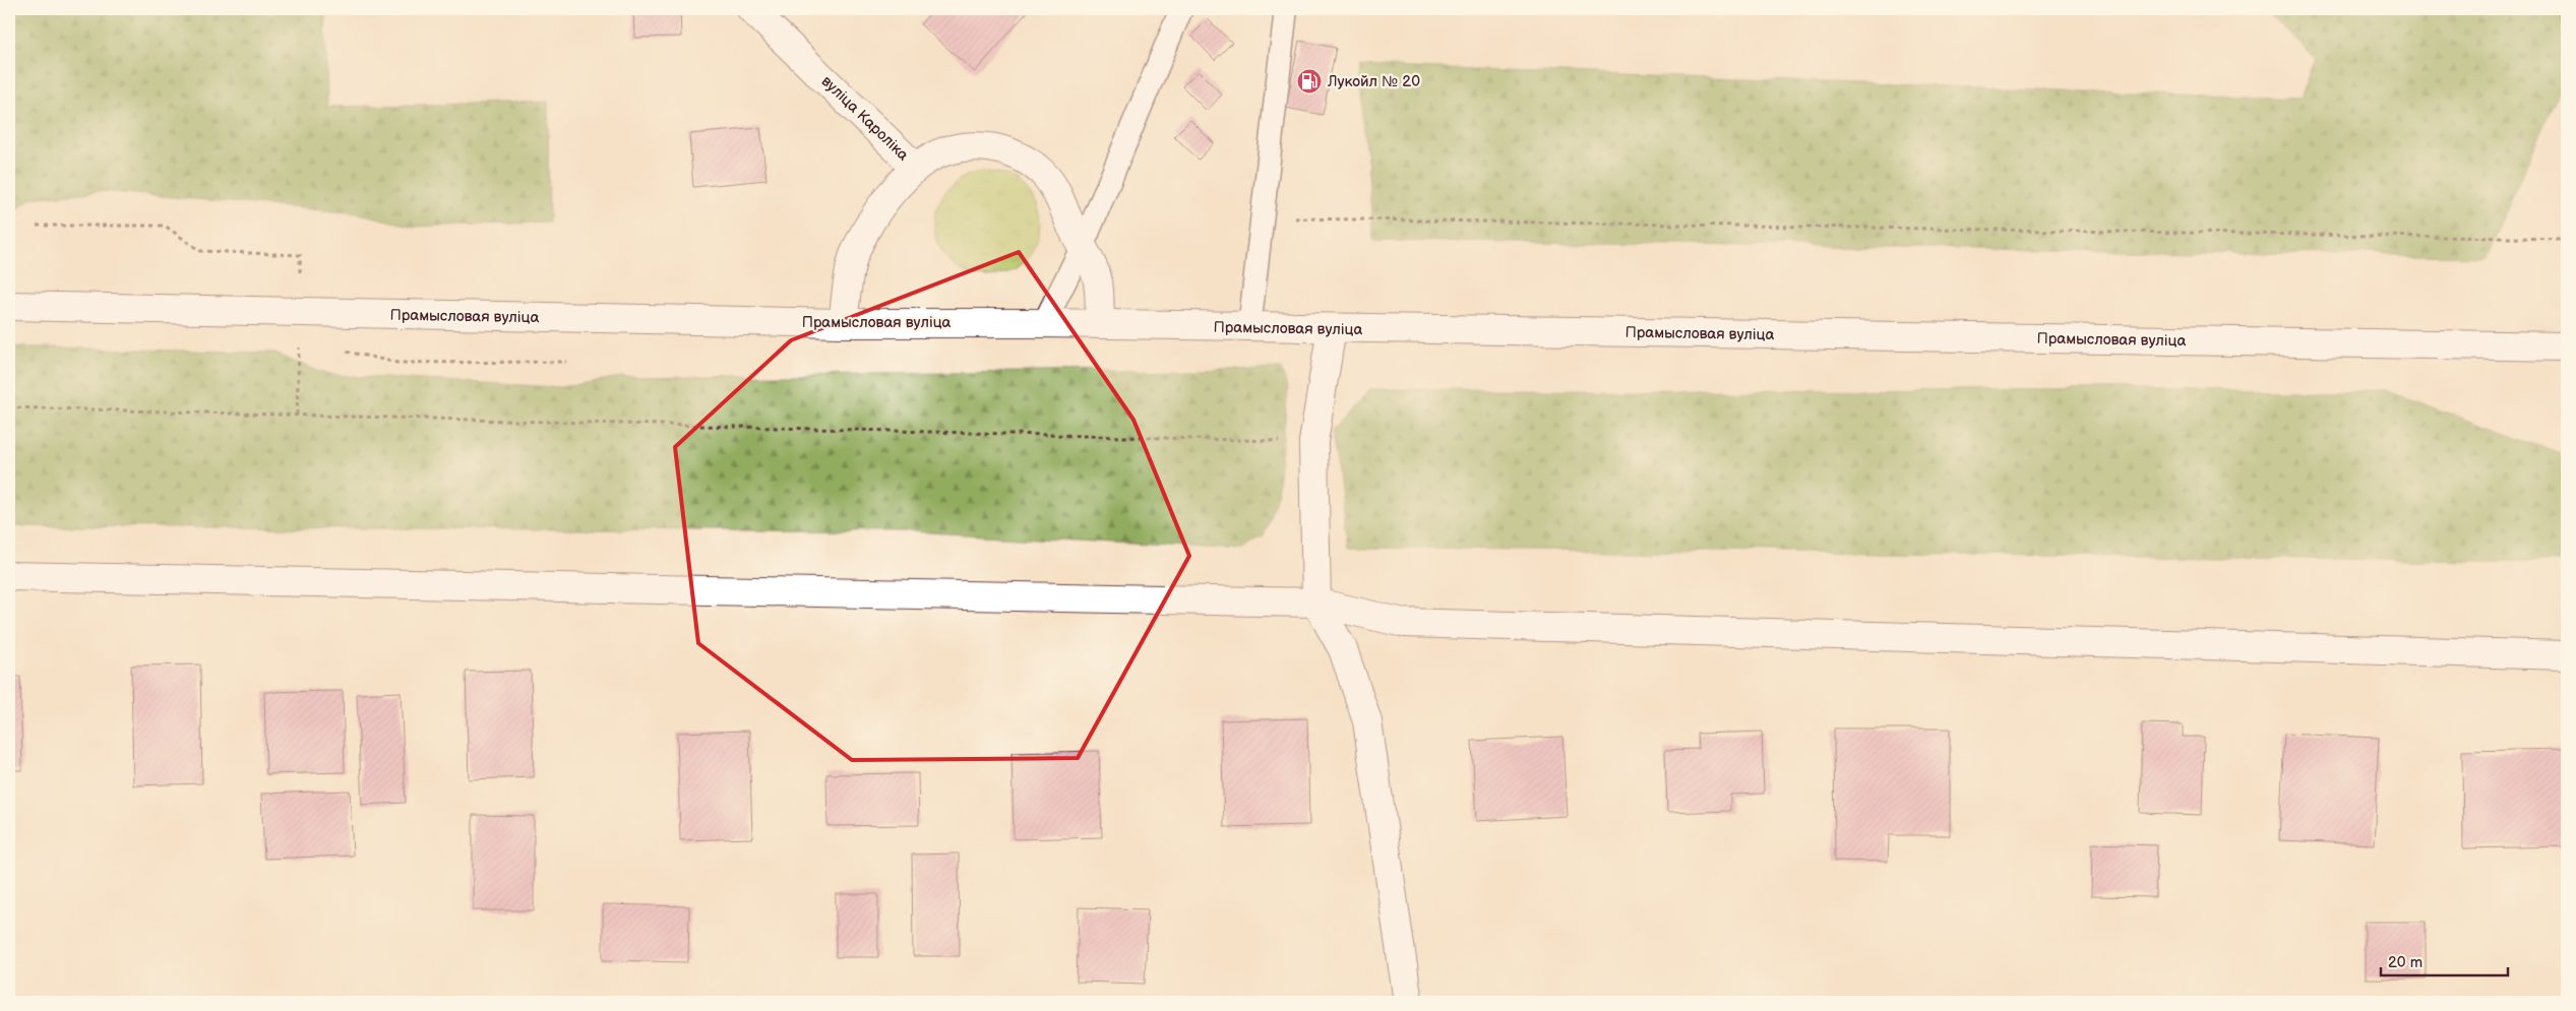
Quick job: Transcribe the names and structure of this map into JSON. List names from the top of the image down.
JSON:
{
  "streets": {
    "street": ["вуліца Кароліка", "Прамысловая вуліца"]
  },
  "crossings": [
    ["вуліца Кароліка", "Прамысловая вуліца"]
  ],
  "places": {
    "fuel station": ["Лукойл № 20"]
  },
  "scale_bar": "20 m"
}
